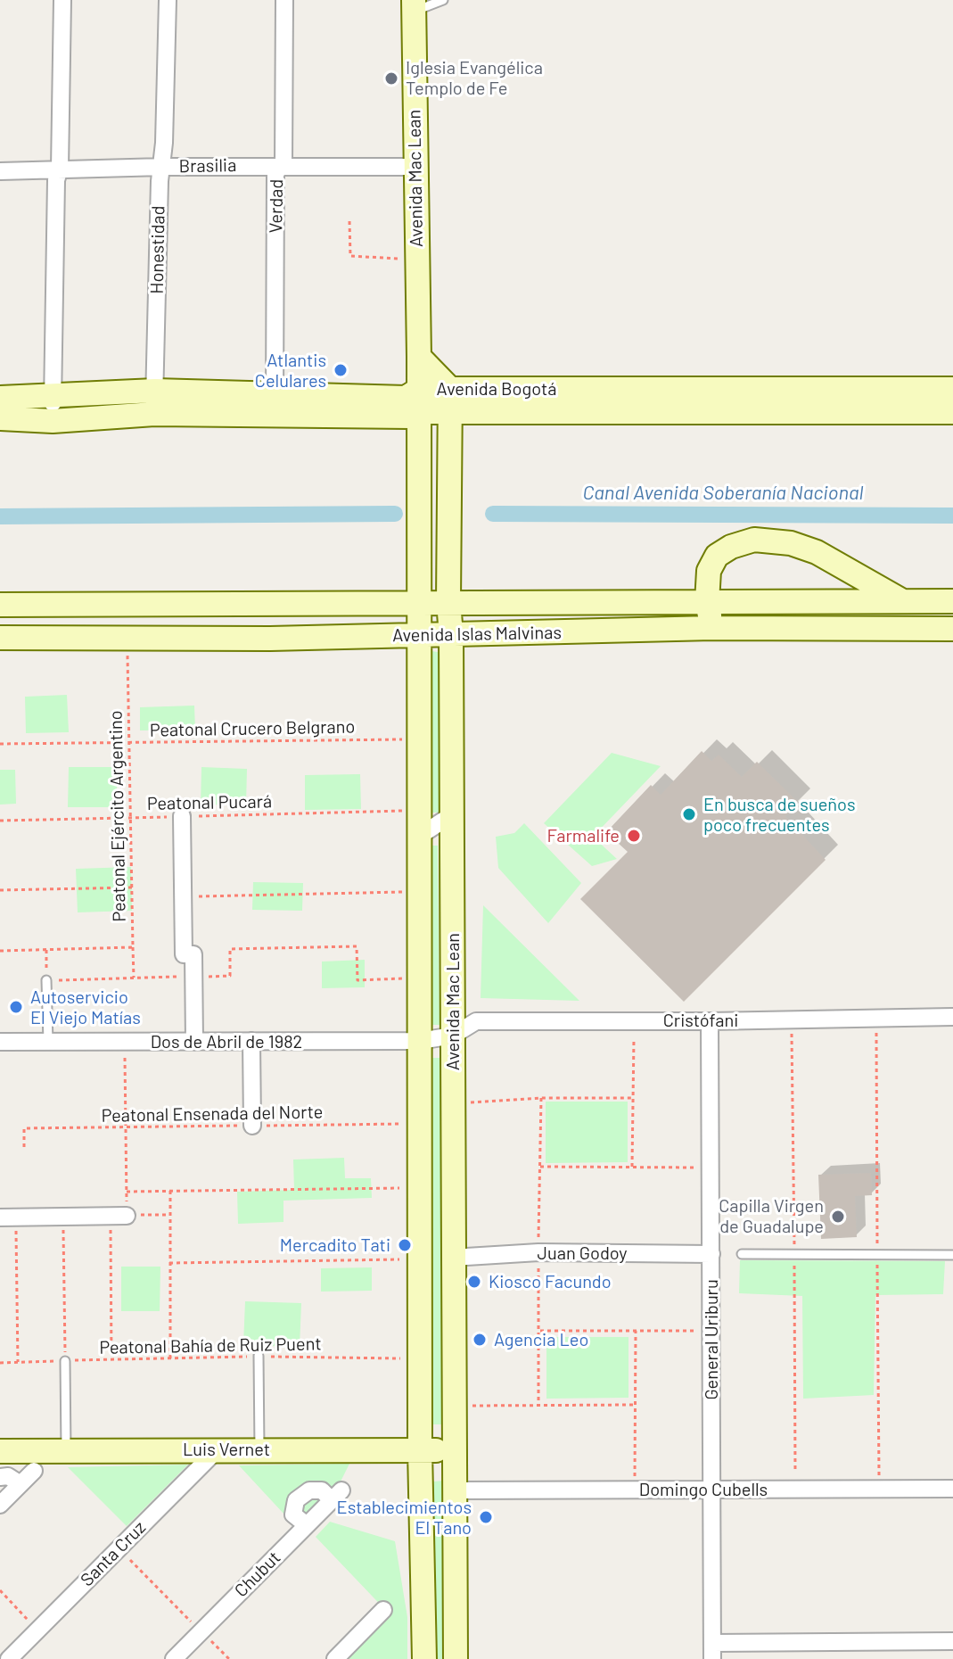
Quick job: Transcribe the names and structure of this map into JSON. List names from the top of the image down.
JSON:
{
  "streets": {
    "main road": [
      "Avenida Mac Lean",
      "Avenida Bogotá",
      "Avenida Islas Malvinas",
      "Luis Vernet"
    ],
    "street": [
      "Brasilia",
      "Verdad",
      "Honestidad",
      "Cristófani",
      "Dos de Abril de 1982",
      "Juan Godoy",
      "General Uriburu",
      "Domingo Cubells",
      "Santa Cruz",
      "Chubut"
    ],
    "path": [
      "Peatonal Crucero Belgrano",
      "Peatonal Pucará",
      "Peatonal Ejército Argentino",
      "Peatonal Ensenada del Norte",
      "Peatonal Bahía de Ruiz Puent"
    ]
  },
  "crossings": [
    ["Brasilia", "Avenida Mac Lean"],
    ["Brasilia", "Verdad"],
    ["Brasilia", "Honestidad"],
    ["Avenida Mac Lean", "Avenida Bogotá"],
    ["Avenida Mac Lean", "Avenida Islas Malvinas"],
    ["Avenida Mac Lean", "Peatonal Crucero Belgrano"],
    ["Avenida Mac Lean", "Peatonal Pucará"],
    ["Avenida Mac Lean", "Cristófani"],
    ["Avenida Mac Lean", "Dos de Abril de 1982"],
    ["Avenida Mac Lean", "Peatonal Ensenada del Norte"],
    ["Avenida Mac Lean", "Juan Godoy"],
    ["Avenida Mac Lean", "Peatonal Bahía de Ruiz Puent"],
    ["Avenida Mac Lean", "Luis Vernet"],
    ["Avenida Mac Lean", "Domingo Cubells"],
    ["Verdad", "Avenida Bogotá"],
    ["Honestidad", "Avenida Bogotá"],
    ["Avenida Islas Malvinas", "Peatonal Ejército Argentino"],
    ["Peatonal Crucero Belgrano", "Peatonal Ejército Argentino"],
    ["Peatonal Pucará", "Peatonal Ejército Argentino"],
    ["Cristófani", "Dos de Abril de 1982"],
    ["Cristófani", "General Uriburu"],
    ["Juan Godoy", "General Uriburu"],
    ["General Uriburu", "Domingo Cubells"],
    ["Luis Vernet", "Santa Cruz"]
  ],
  "water": ["Canal Avenida Soberanía Nacional"],
  "places": [
    "Iglesia Evangélica Templo de Fe",
    "Atlantis Celulares",
    "En busca de sueños poco frecuentes",
    "Farmalife",
    "Autoservicio El Viejo Matías",
    "Capilla Virgen de Guadalupe",
    "Mercadito Tati",
    "Kiosco Facundo",
    "Agencia Leo",
    "Establecimientos El Tano"
  ]
}
